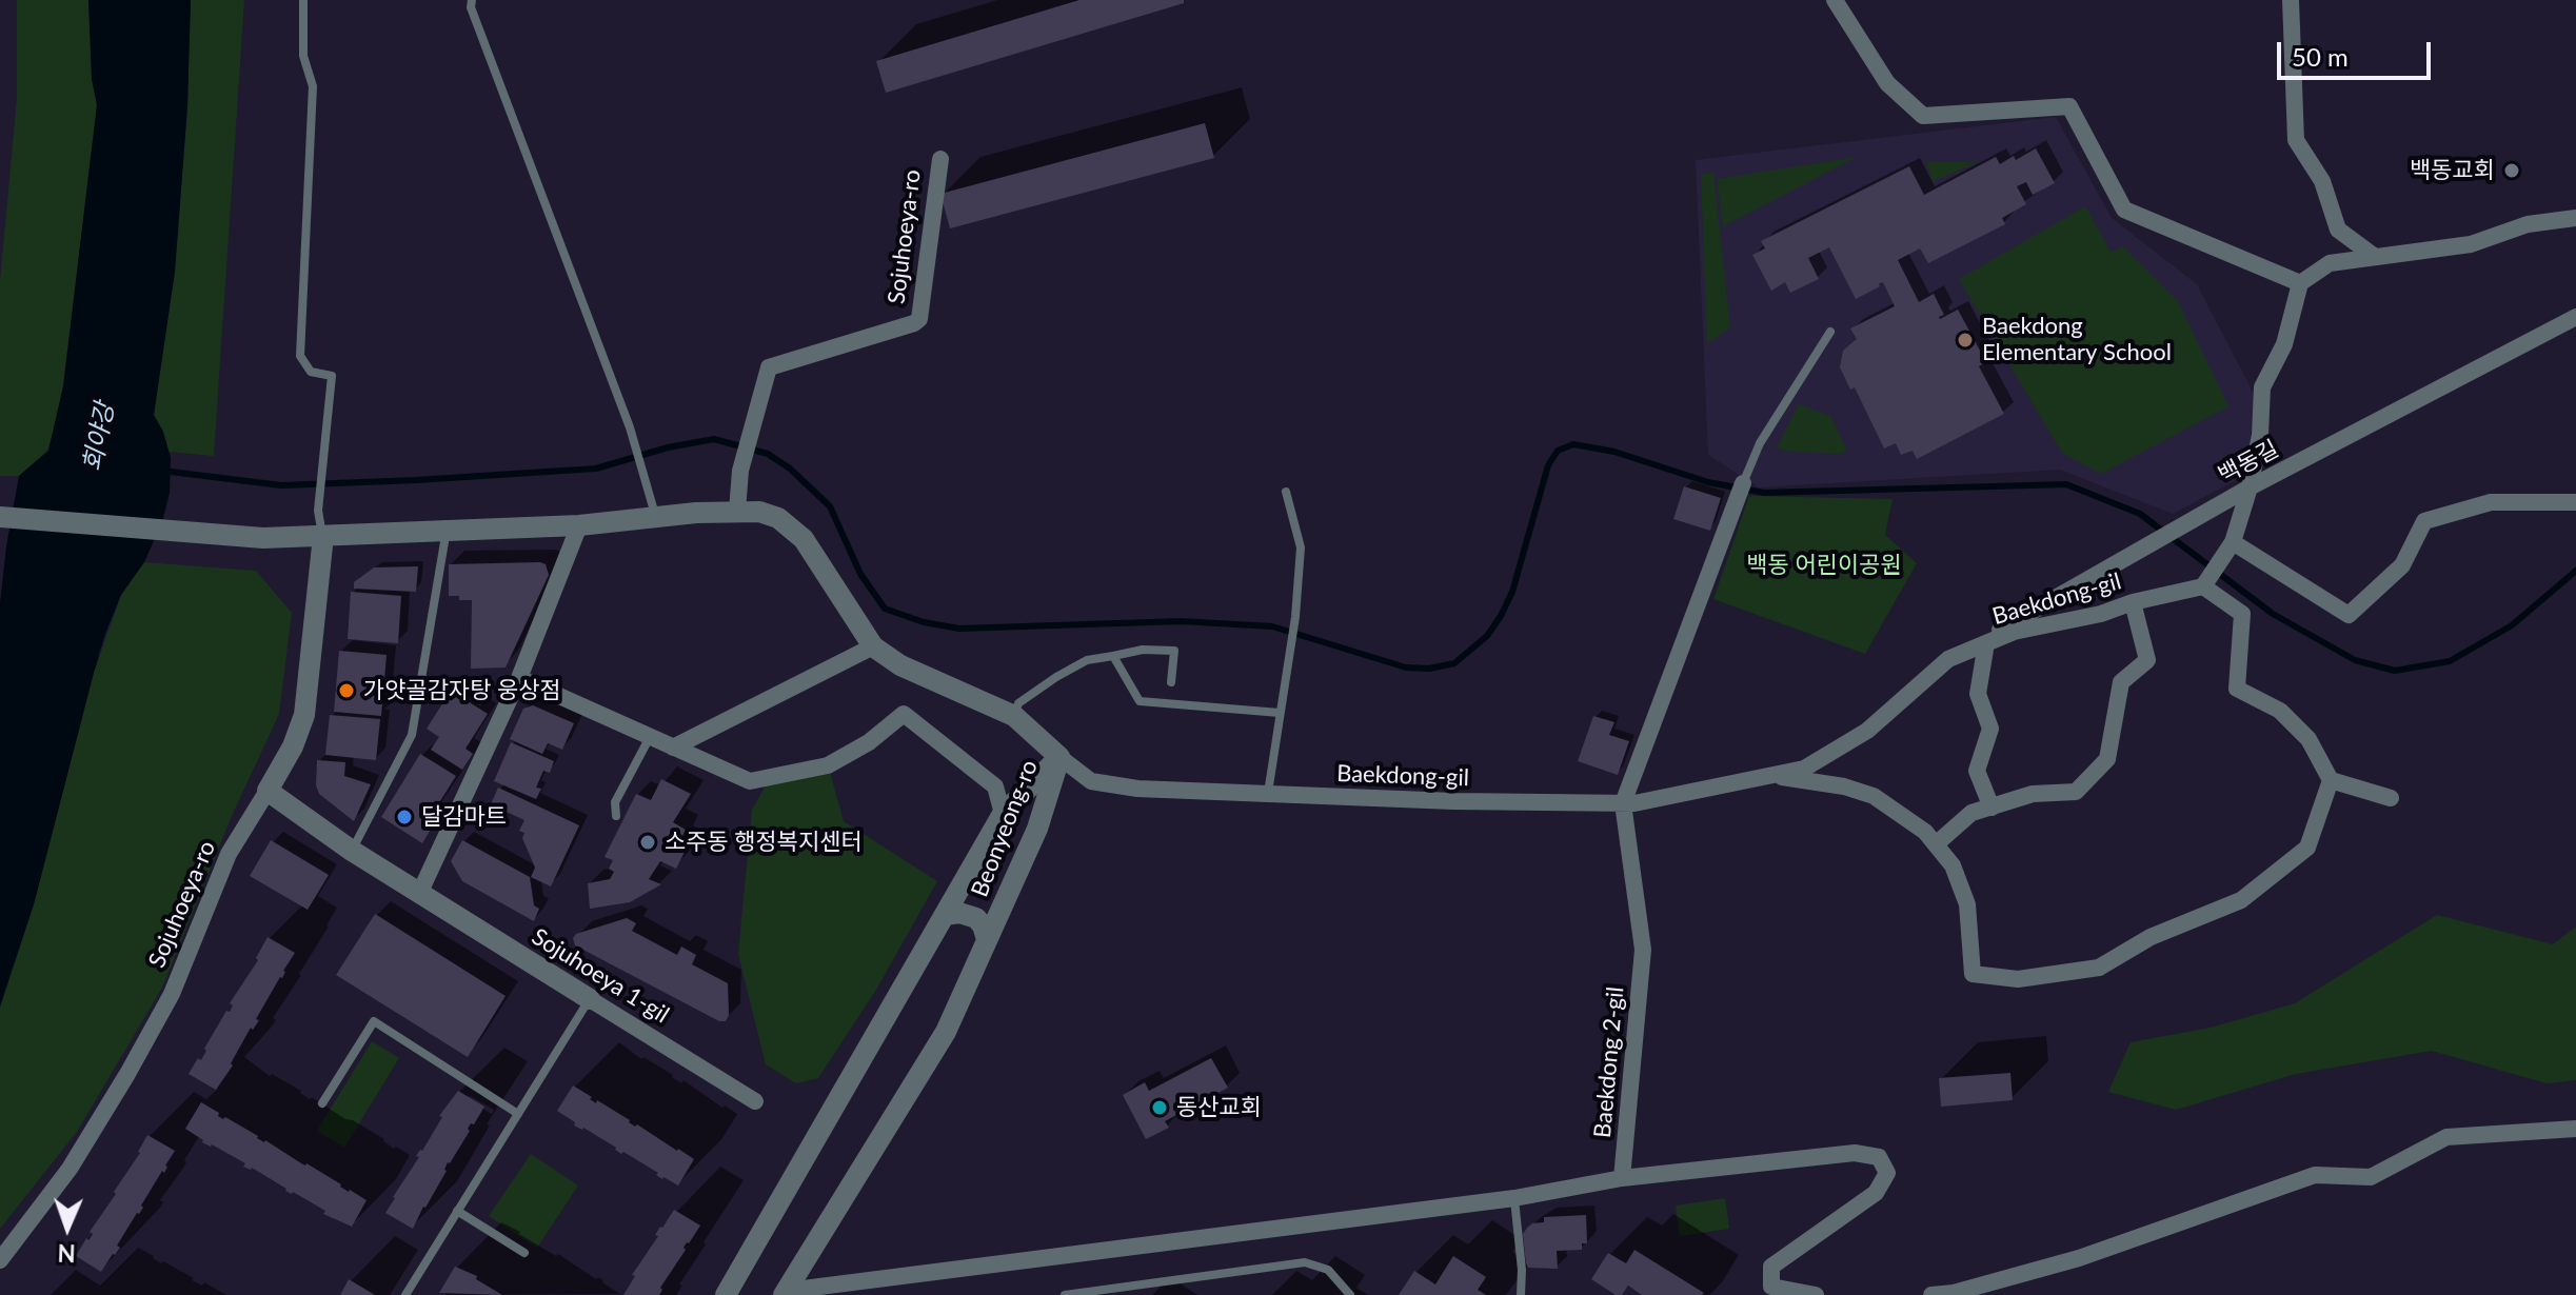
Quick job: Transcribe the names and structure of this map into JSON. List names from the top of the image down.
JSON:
{
  "streets": {
    "street": [
      "Sojuhoeya-ro",
      "백동길",
      "Baekdong-gil",
      "Beonyeong-ro",
      "Sojuhoeya 1-gil",
      "Baekdong 2-gil"
    ]
  },
  "crossings": [
    ["Sojuhoeya-ro", "Sojuhoeya 1-gil"],
    ["백동길", "Baekdong-gil"],
    ["Baekdong-gil", "Beonyeong-ro"],
    ["Baekdong-gil", "Baekdong 2-gil"]
  ],
  "water": ["회야강"],
  "parks": ["백동 어린이공원"],
  "places": [
    "백동교회",
    "Baekdong Elementary School",
    "가얏골감자탕 웅상점",
    "달감마트",
    "소주동 행정복지센터",
    "동산교회"
  ],
  "scale_bar": "50 m",
  "north": "bottom"
}
